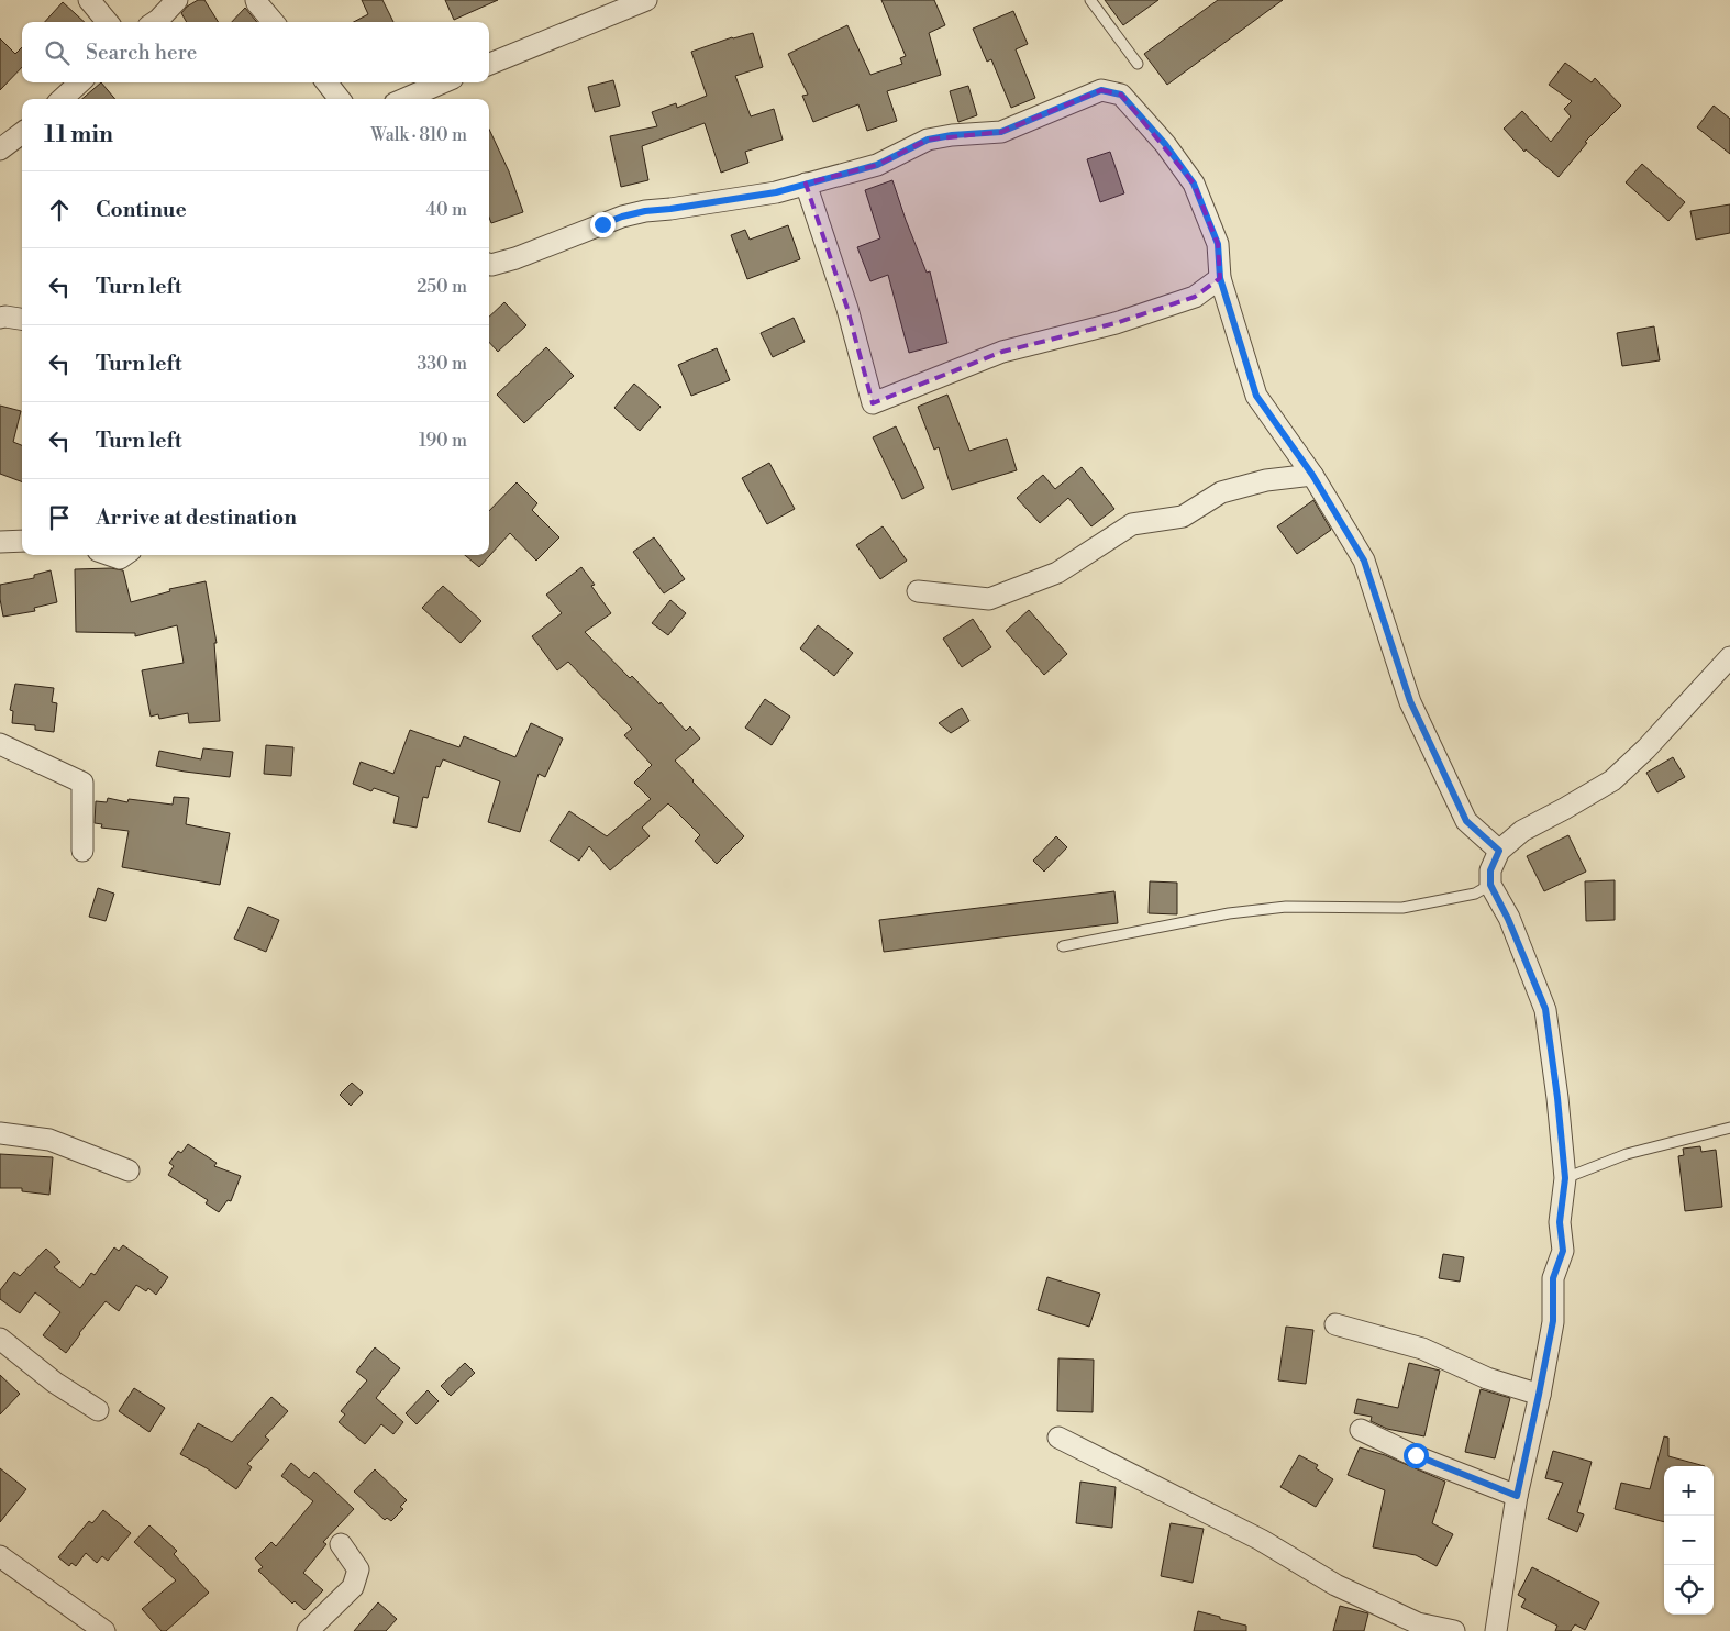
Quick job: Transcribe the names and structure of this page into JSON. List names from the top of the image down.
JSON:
{
  "page": {
    "search": "Search here",
    "heading": ["11 min", "Walk · 810 m"],
    "list": [
      ["Continue", "40 m"],
      ["Turn left", "250 m"],
      ["Turn left", "330 m"],
      ["Turn left", "190 m"],
      "Arrive at destination"
    ],
    "map_buttons": ["+", "−"]
  }
}
